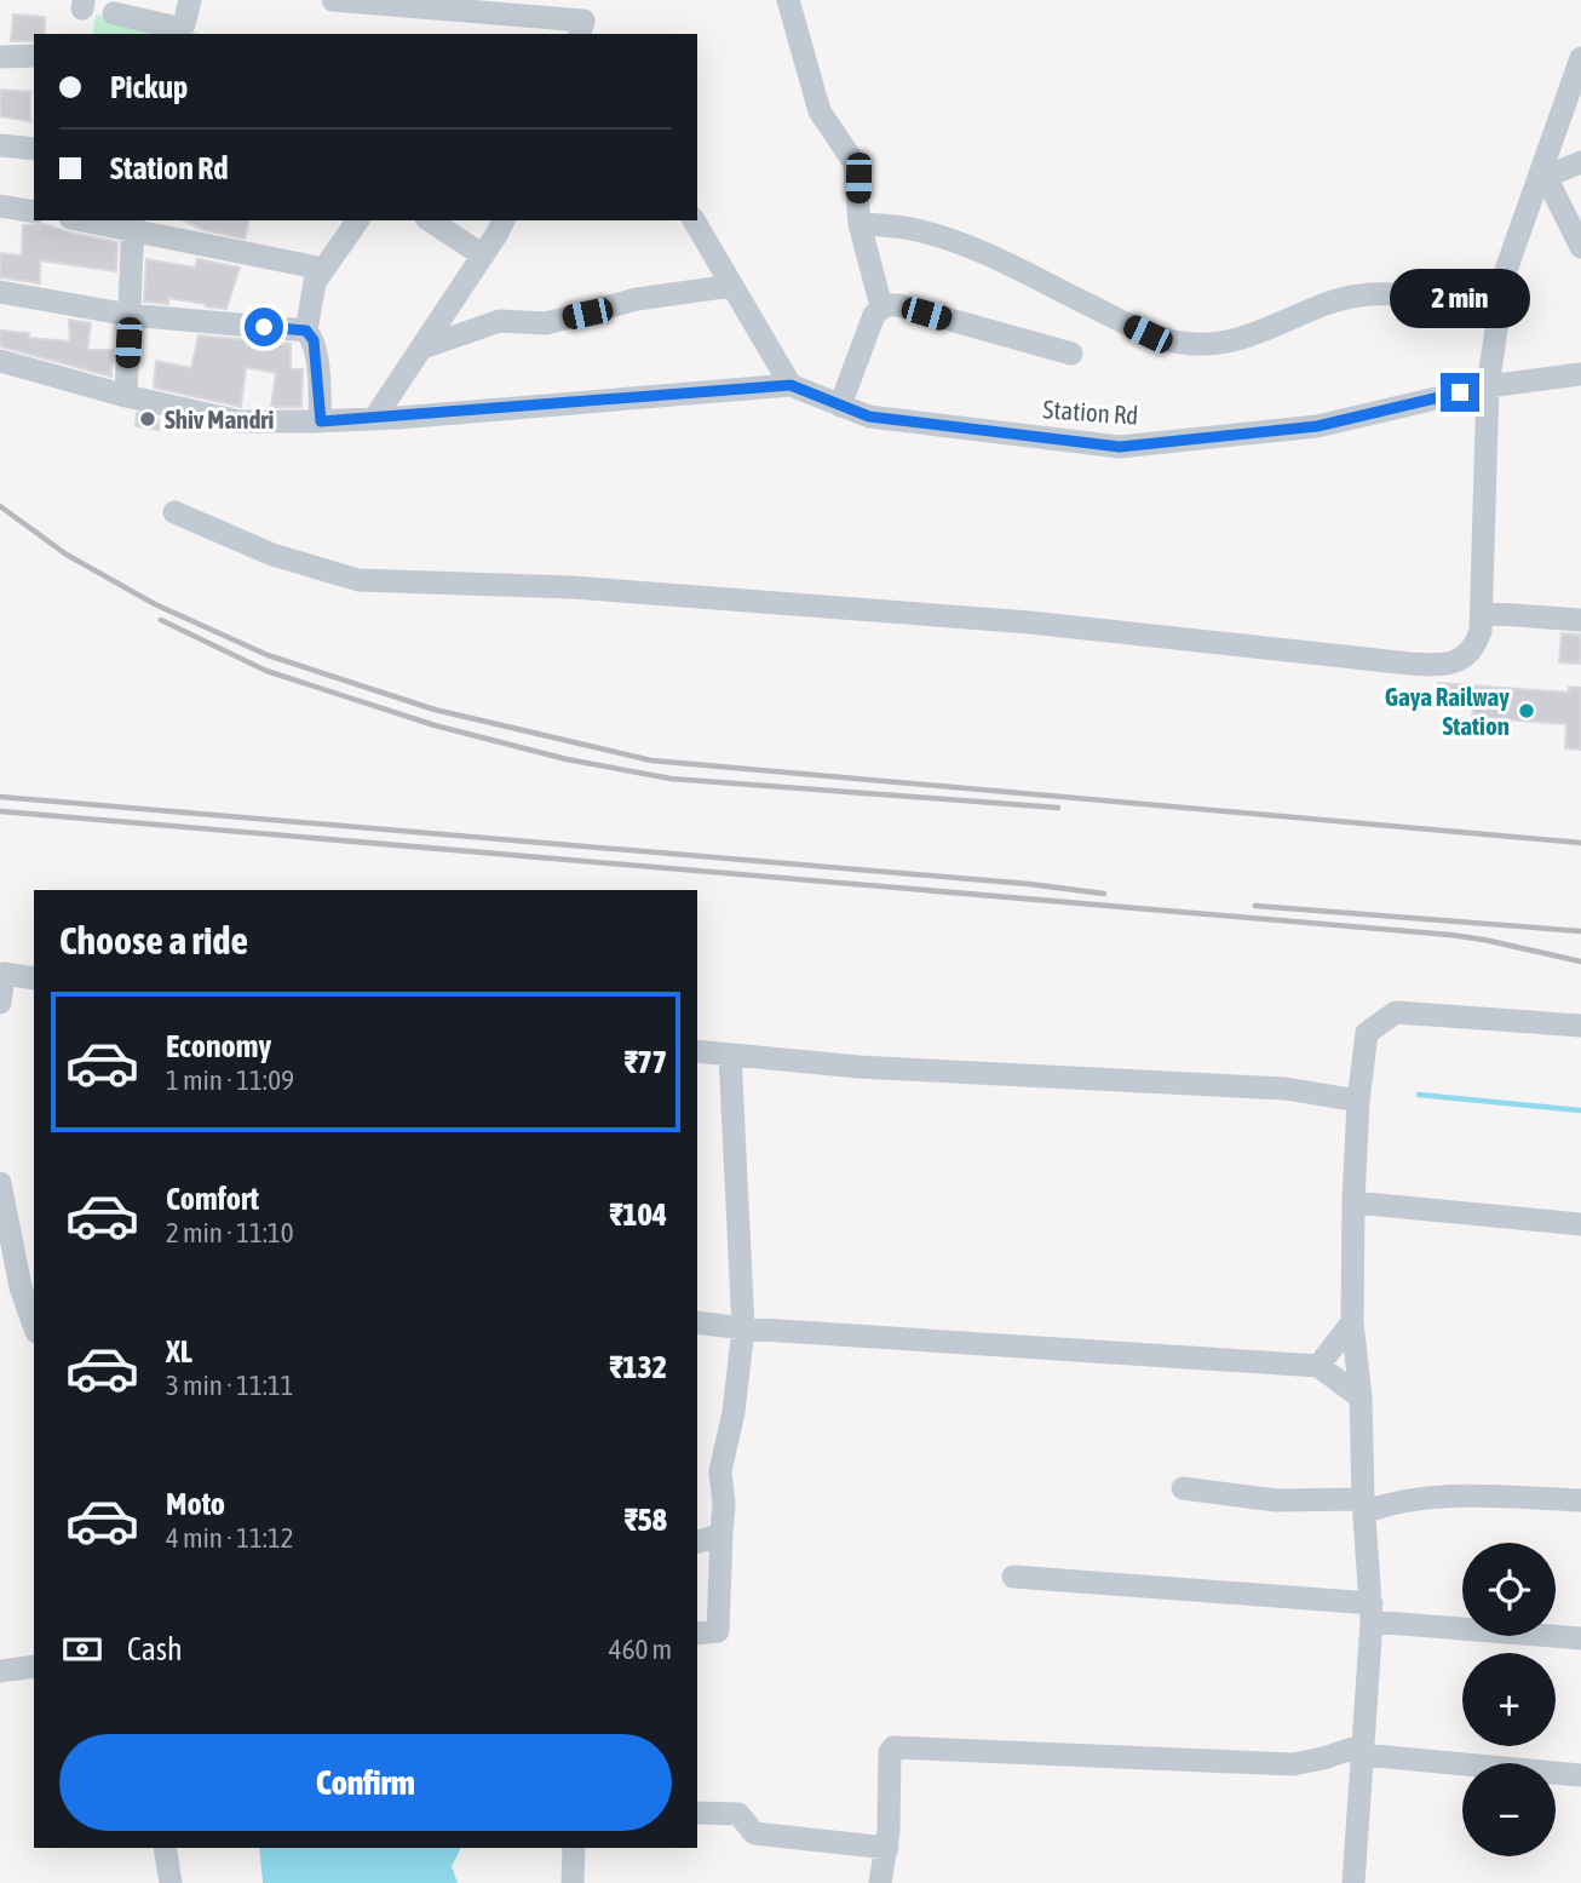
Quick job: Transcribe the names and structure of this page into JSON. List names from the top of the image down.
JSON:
{
  "streets": {
    "street": ["Station Rd"]
  },
  "places": ["Shiv Mandri", "Gaya Railway Station"],
  "page": {
    "banner": ["Pickup", "Station Rd"],
    "bubble": "2 min",
    "heading": "Choose a ride",
    "list": [
      {
        "name": "Economy",
        "note": "1 min · 11:09",
        "value": "₹77"
      },
      {
        "name": "Comfort",
        "note": "2 min · 11:10",
        "value": "₹104"
      },
      {
        "name": "XL",
        "note": "3 min · 11:11",
        "value": "₹132"
      },
      {
        "name": "Moto",
        "note": "4 min · 11:12",
        "value": "₹58"
      }
    ],
    "map_buttons": ["+", "−"],
    "pay": ["Cash", "460 m"],
    "buttons": "Confirm"
  }
}
